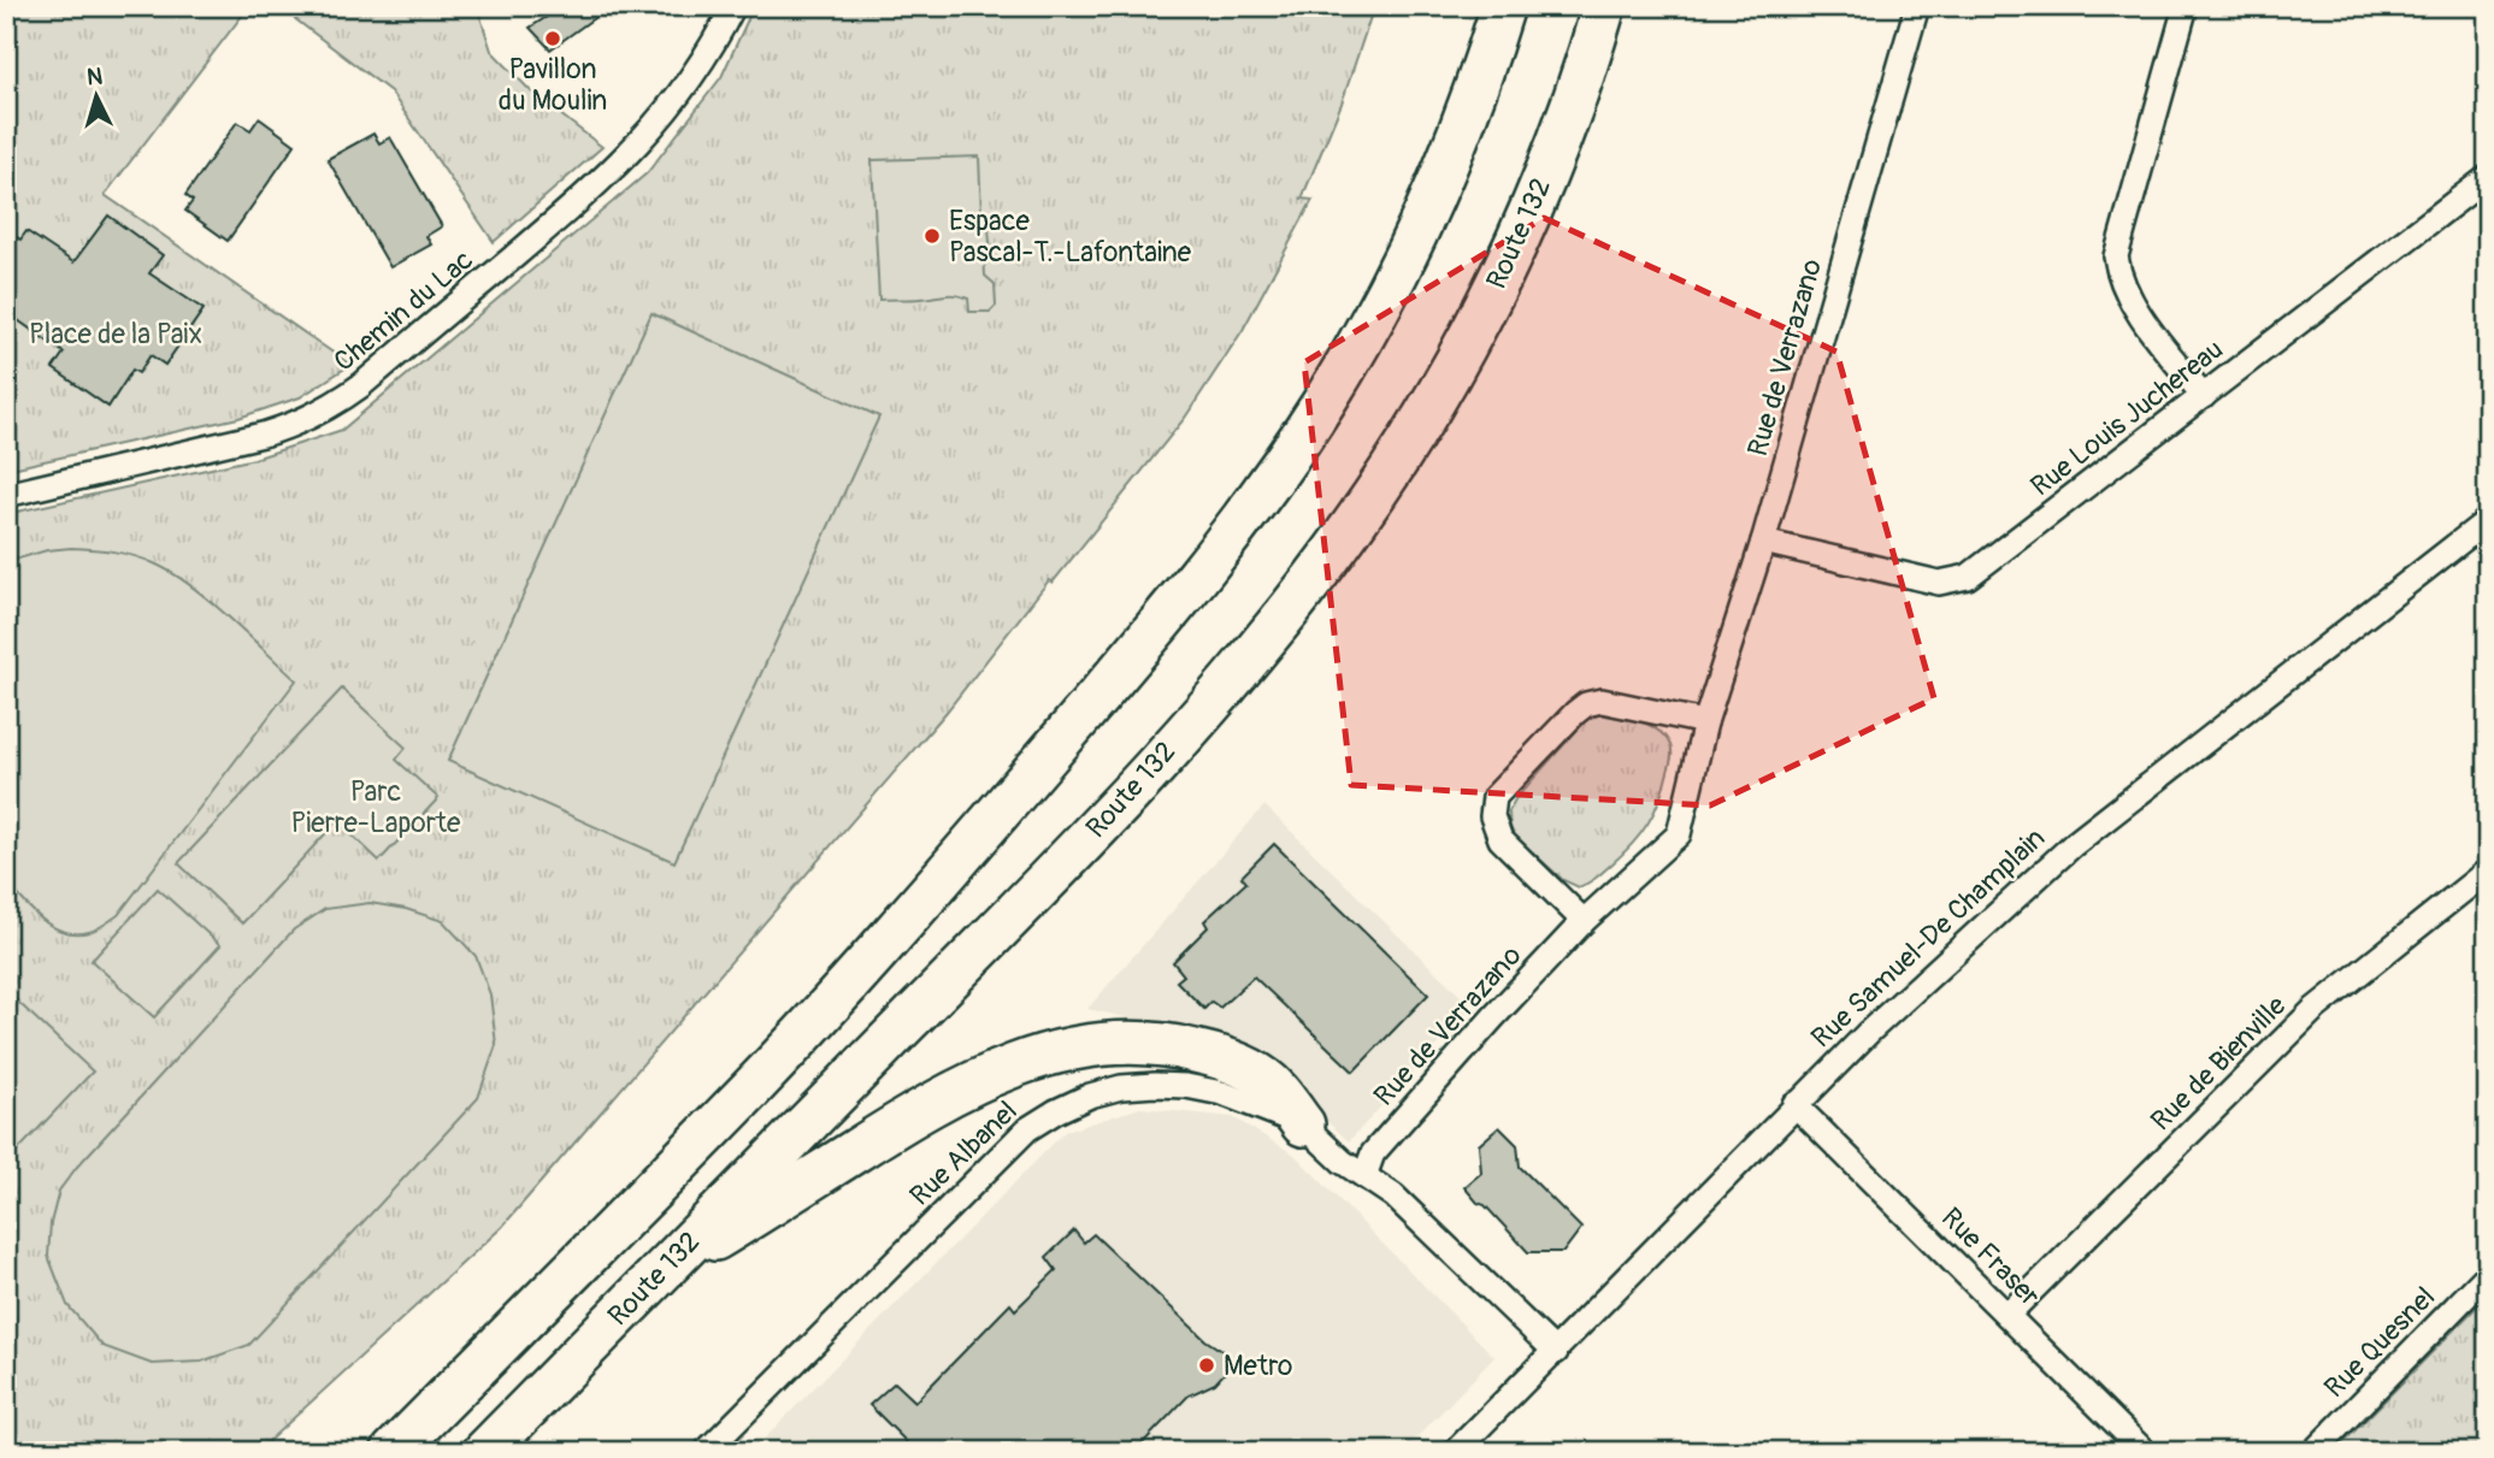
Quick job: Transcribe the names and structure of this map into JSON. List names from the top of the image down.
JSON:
{
  "streets": {
    "highway": ["Route 132"],
    "street": [
      "Chemin du Lac",
      "Rue de Verrazano",
      "Rue Louis Juchereau",
      "Rue Samuel-De Champlain",
      "Rue de Bienville",
      "Rue Albanel",
      "Rue Fraser",
      "Rue Quesnel"
    ]
  },
  "crossings": [
    ["Rue de Verrazano", "Rue Louis Juchereau"],
    ["Rue de Verrazano", "Rue Albanel"],
    ["Rue Samuel-De Champlain", "Rue Albanel"],
    ["Rue Samuel-De Champlain", "Rue Fraser"],
    ["Rue de Bienville", "Rue Fraser"]
  ],
  "parks": ["Place de la Paix", "Parc Pierre-Laporte"],
  "places": ["Pavillon du Moulin", "Espace Pascal-T.-Lafontaine", "Metro"],
  "north": "top"
}
